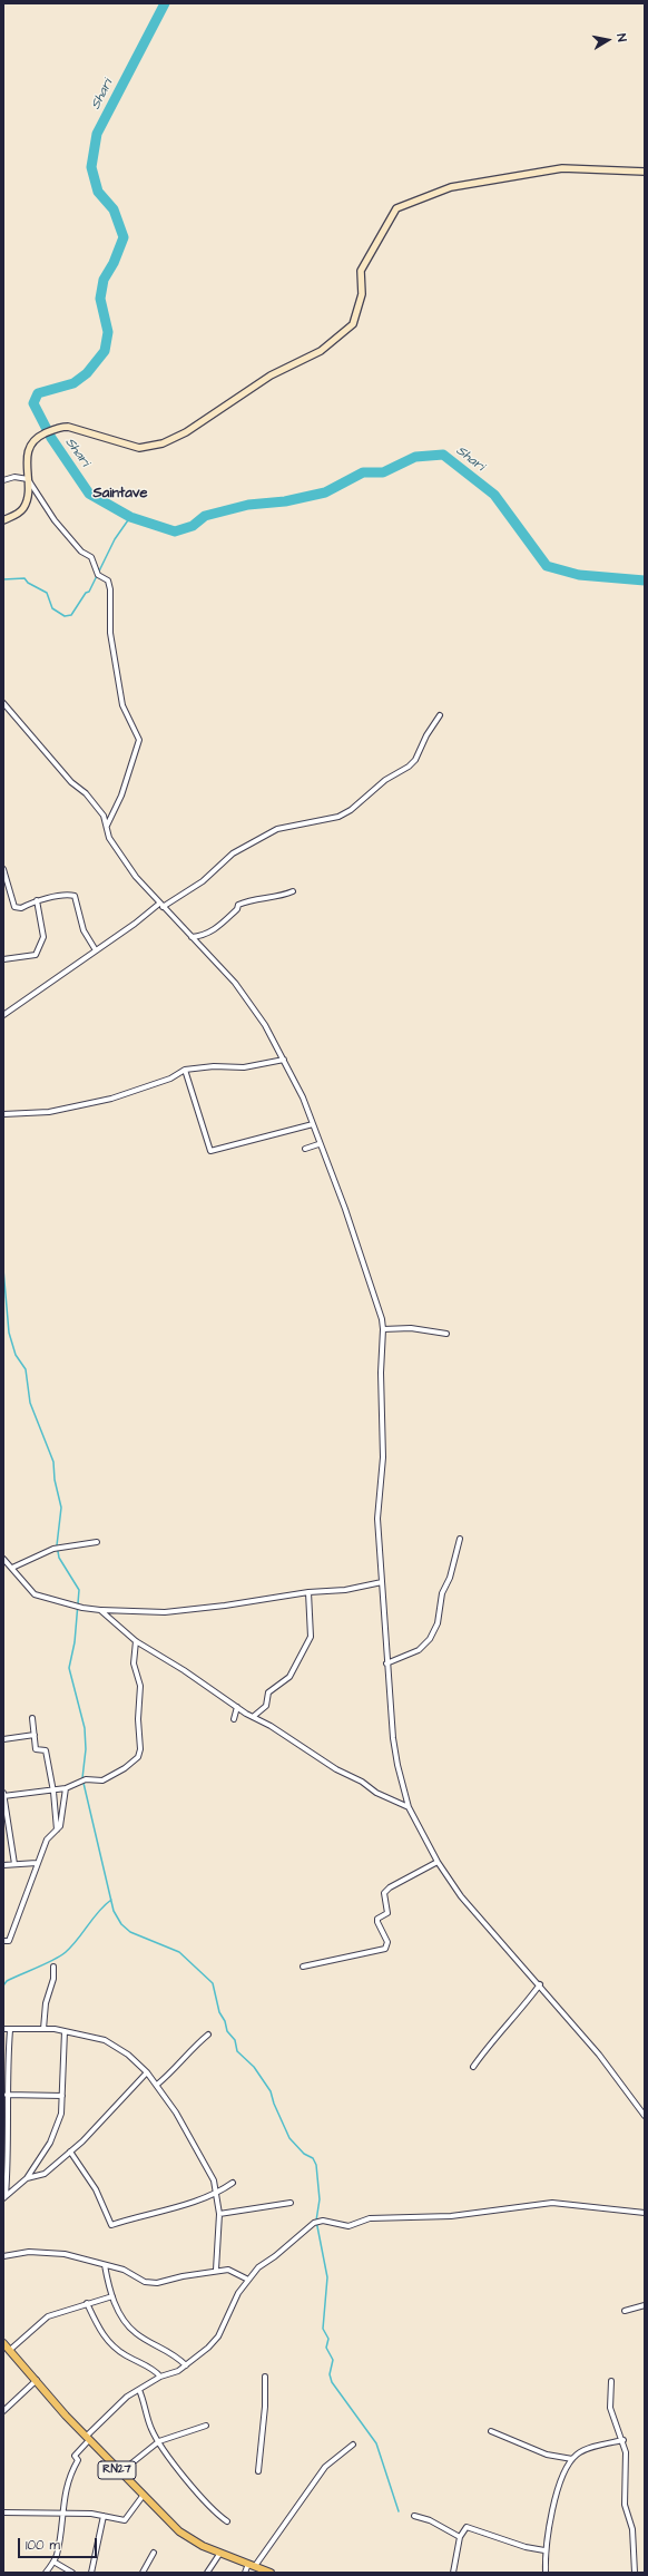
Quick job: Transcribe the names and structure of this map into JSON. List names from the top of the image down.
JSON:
{
  "streets": {
    "main road": ["RN27"]
  },
  "districts": ["Saintave"],
  "water": ["Shari"],
  "scale_bar": "100 m",
  "north": "right"
}
